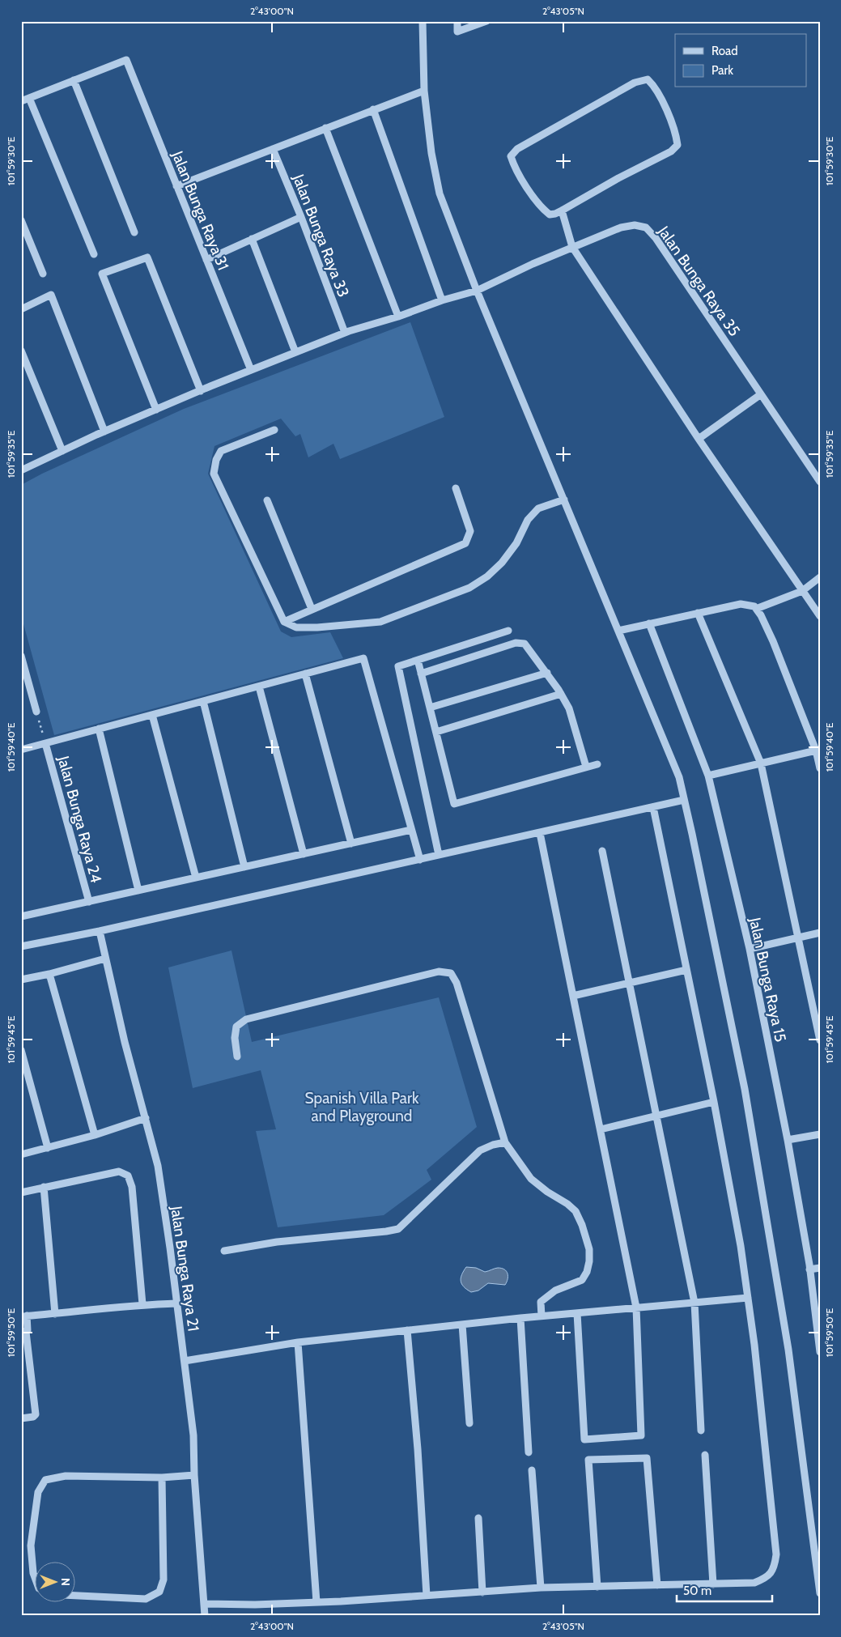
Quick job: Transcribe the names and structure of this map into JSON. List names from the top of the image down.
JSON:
{
  "streets": {
    "street": [
      "Jalan Bunga Raya 31",
      "Jalan Bunga Raya 33",
      "Jalan Bunga Raya 35",
      "Jalan Bunga Raya 24",
      "Jalan Bunga Raya 15",
      "Jalan Bunga Raya 21"
    ]
  },
  "crossings": [
    ["Jalan Bunga Raya 31", "Jalan Bunga Raya 35"],
    ["Jalan Bunga Raya 33", "Jalan Bunga Raya 35"]
  ],
  "parks": ["Spanish Villa Park and Playground"],
  "legend": ["Road", "Park"],
  "scale_bar": "50 m",
  "north": "right",
  "coordinates": [
    "2°43'00\"N",
    "2°43'05\"N",
    "101°59'30\"E",
    "101°59'35\"E",
    "101°59'40\"E",
    "101°59'45\"E",
    "101°59'50\"E"
  ]
}
